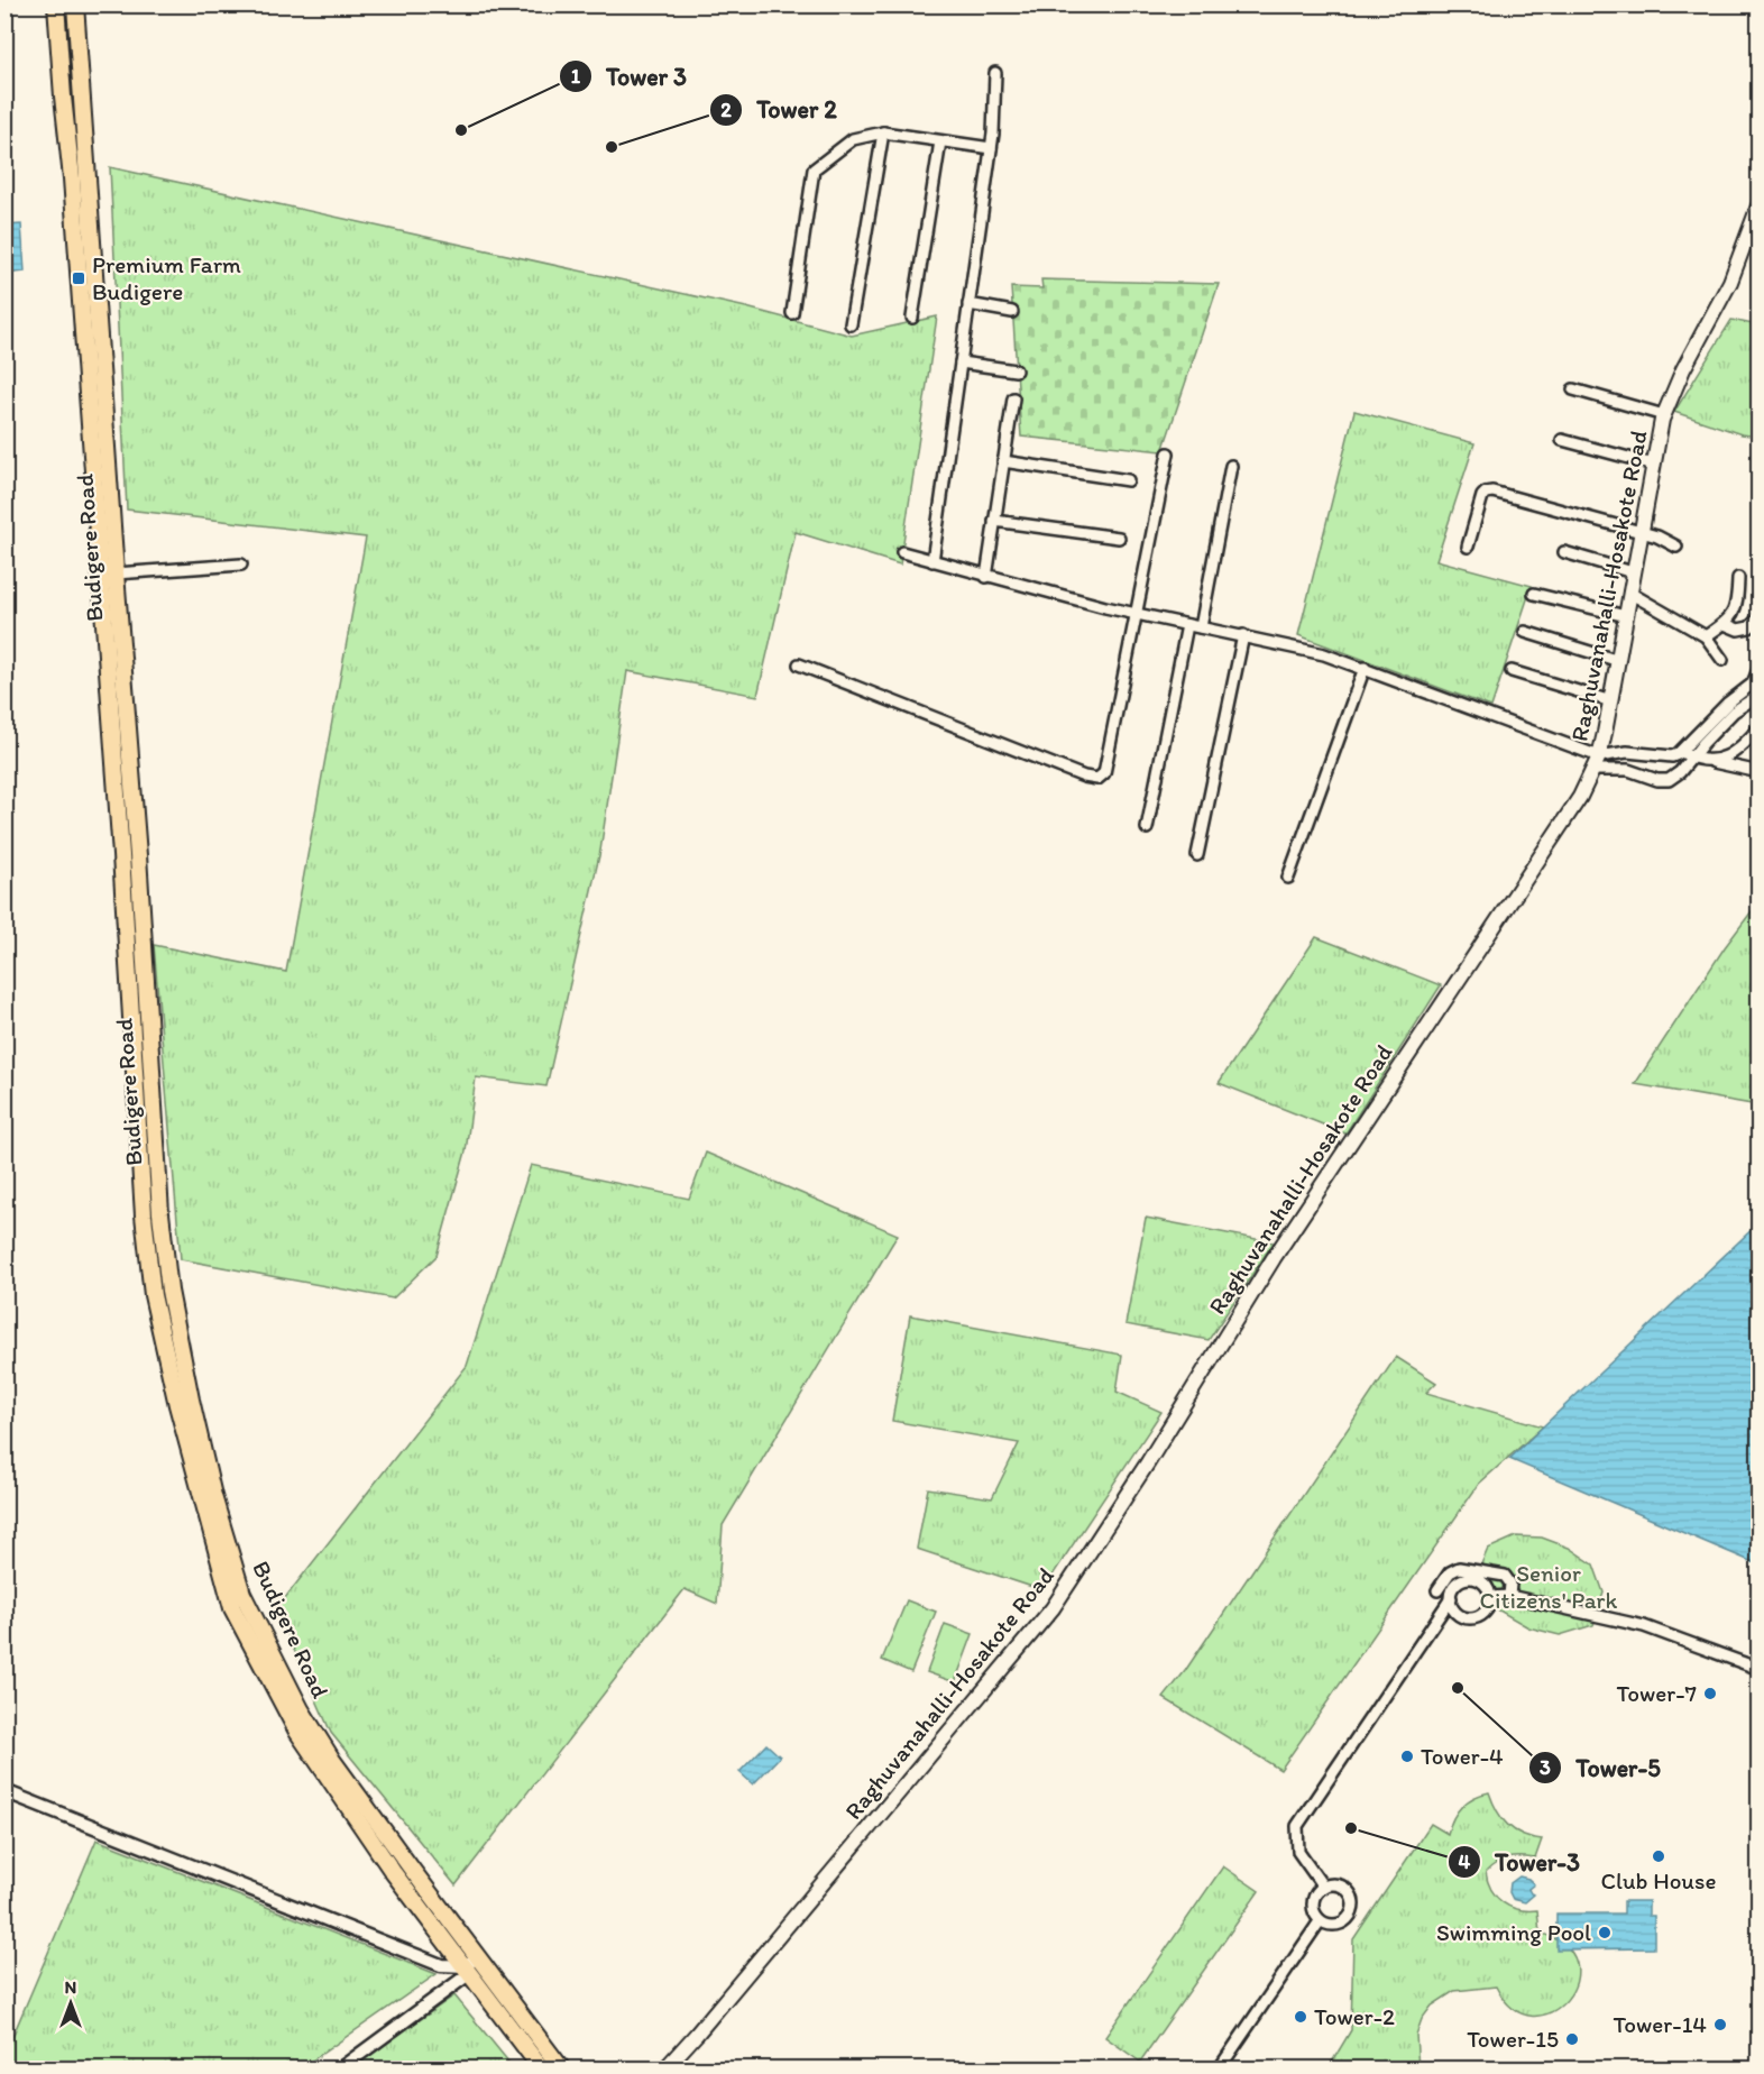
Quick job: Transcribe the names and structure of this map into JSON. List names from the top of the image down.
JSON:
{
  "streets": {
    "main road": ["Budigere Road", "Raghuvanahalli-Hosakote Road"]
  },
  "parks": ["Senior Citizens' Park"],
  "places": {
    "other": [
      "Tower 3",
      "Tower 2",
      "Tower-5",
      "Tower-7",
      "Tower-4",
      "Tower-3",
      "Club House",
      "Swimming Pool",
      "Tower-2",
      "Tower-14",
      "Tower-15"
    ],
    "transit": ["Premium Farm Budigere"]
  },
  "north": "top"
}
